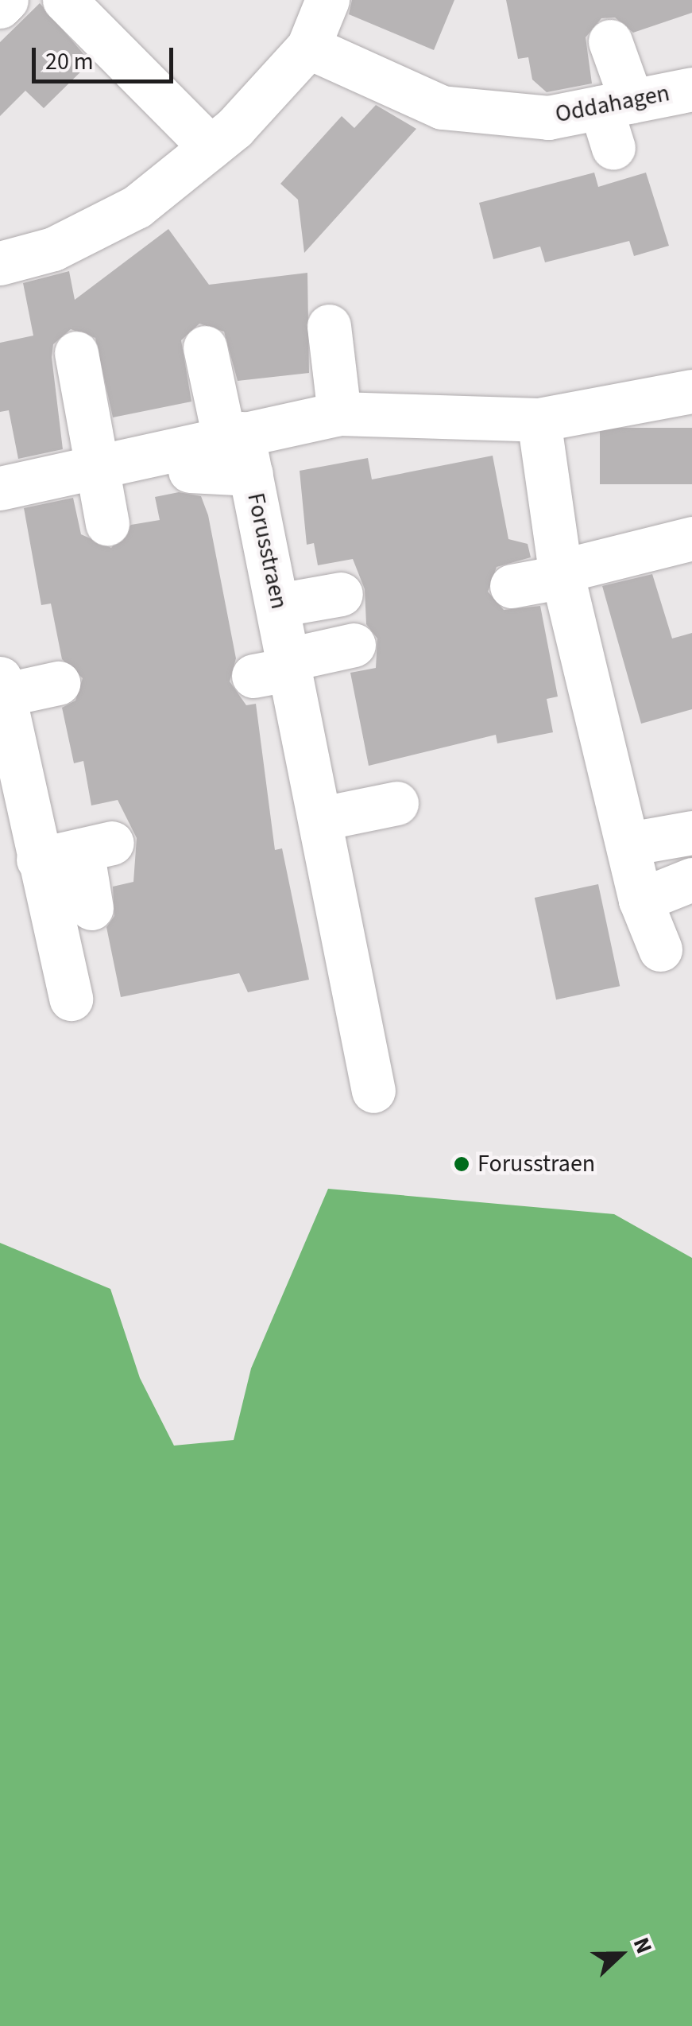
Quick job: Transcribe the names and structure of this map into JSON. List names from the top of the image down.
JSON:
{
  "streets": {
    "street": ["Oddahagen", "Forusstraen"]
  },
  "places": ["Forusstraen"],
  "scale_bar": "20 m",
  "north": "right"
}
